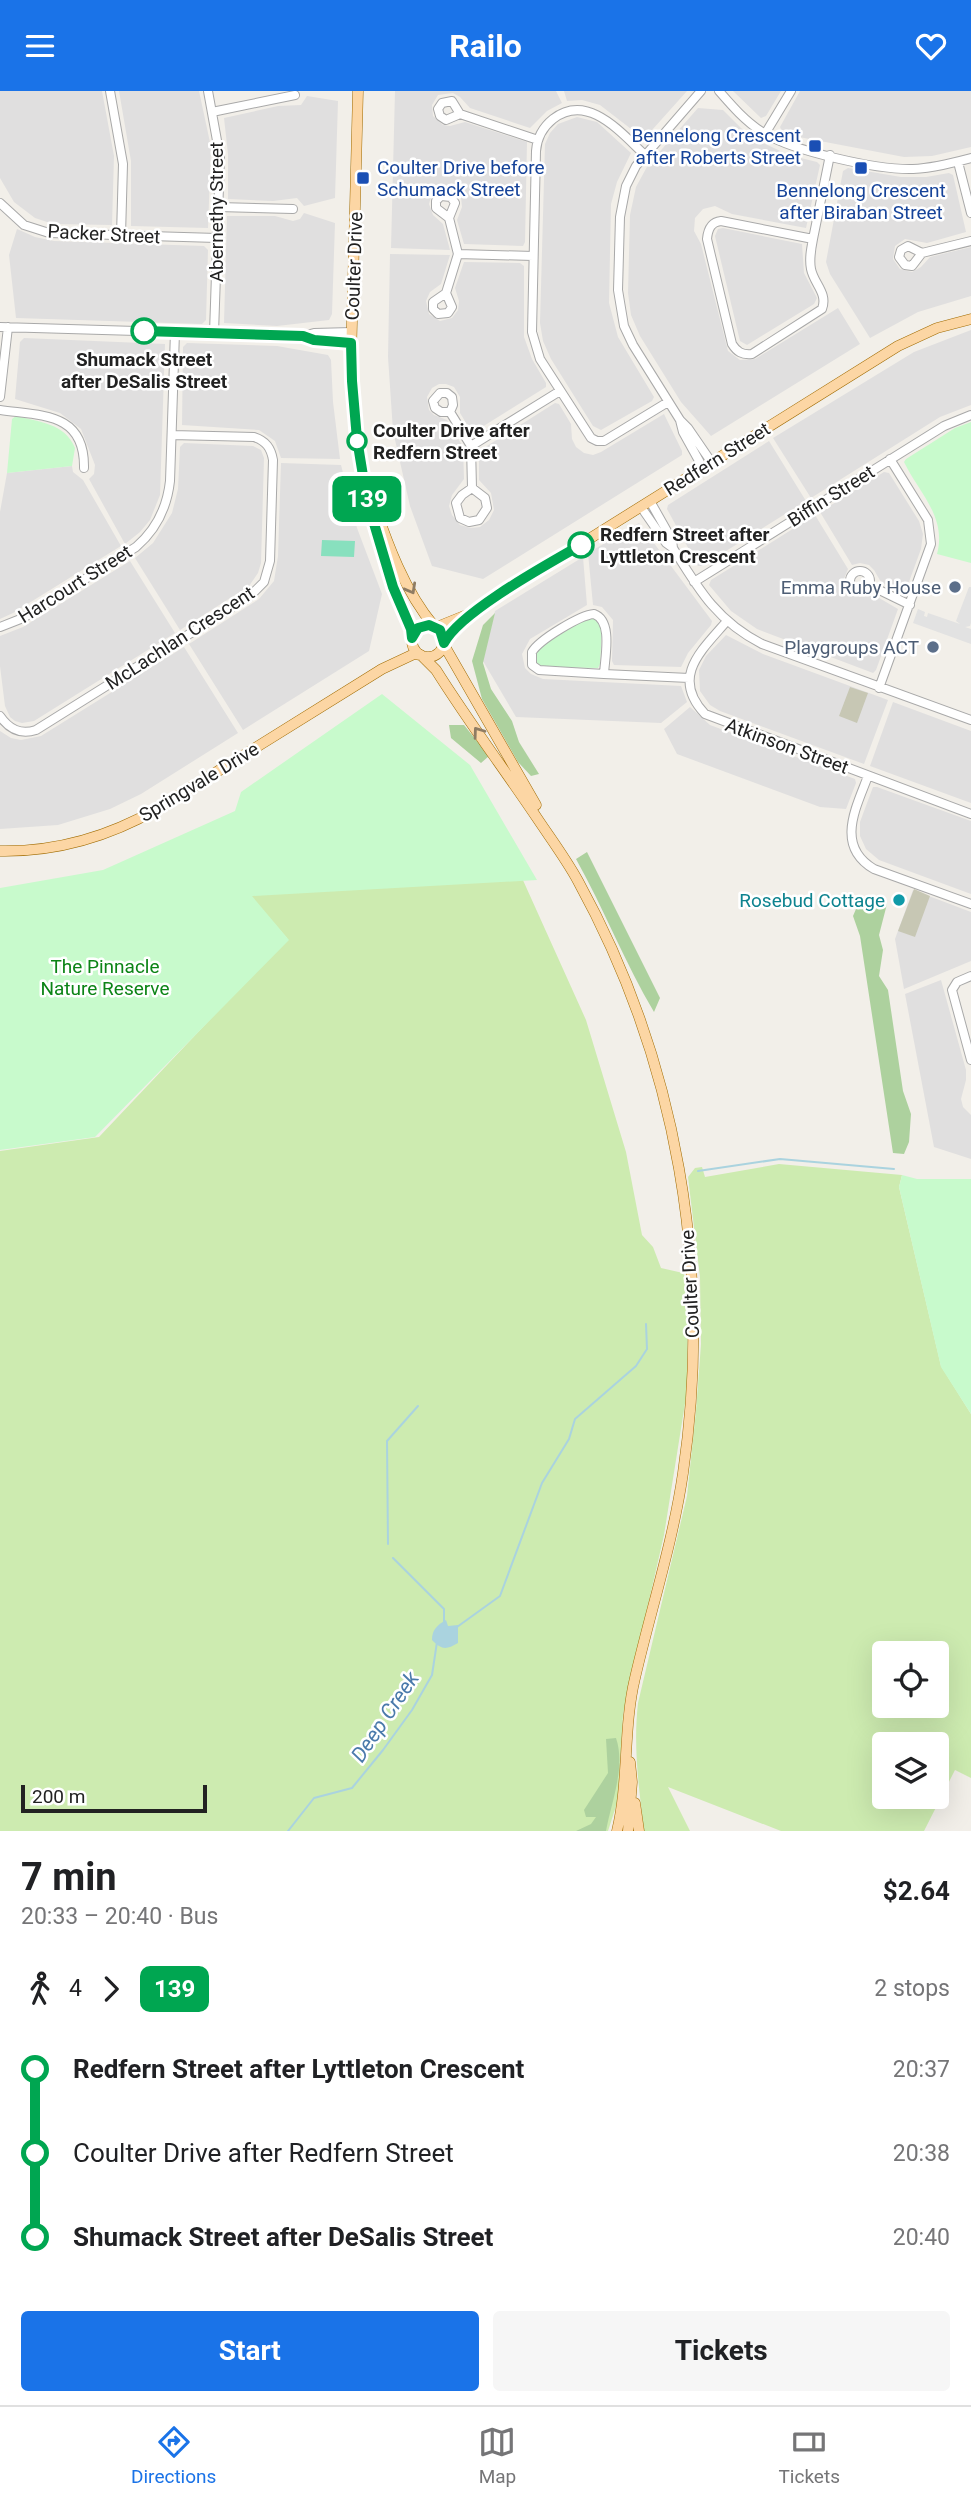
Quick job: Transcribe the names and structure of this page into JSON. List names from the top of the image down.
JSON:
{
  "streets": {
    "main road": ["Coulter Drive", "Redfern Street", "Springvale Drive"],
    "street": [
      "Abernethy Street",
      "Packer Street",
      "Biffin Street",
      "Harcourt Street",
      "McLachlan Crescent",
      "Atkinson Street"
    ]
  },
  "crossings": [
    ["Abernethy Street", "Packer Street"],
    ["Coulter Drive", "Redfern Street"],
    ["Coulter Drive", "Springvale Drive"],
    ["Redfern Street", "Springvale Drive"],
    ["Harcourt Street", "McLachlan Crescent"]
  ],
  "water": ["Deep Creek"],
  "parks": ["The Pinnacle Nature Reserve"],
  "places": {
    "transit": ["Bennelong Crescent after Roberts Street", "Bennelong Crescent after Biraban Street", "Coulter Drive before Schumack Street"],
    "other": [
      "Shumack Street after DeSalis Street",
      "Coulter Drive after Redfern Street",
      "Redfern Street after Lyttleton Crescent",
      "Emma Ruby House",
      "Playgroups ACT",
      "Rosebud Cottage"
    ]
  },
  "lines": ["bus line 139"],
  "scale_bar": "200 m",
  "page": {
    "header": "Railo",
    "on_map": "139",
    "scale": "200 m",
    "heading": ["7 min", "20:33 – 20:40 · Bus", "$2.64"],
    "legs": ["4", "139", "2 stops"],
    "list": [
      {
        "name": "Redfern Street after Lyttleton Crescent",
        "value": "20:37"
      },
      {
        "name": "Coulter Drive after Redfern Street",
        "value": "20:38"
      },
      {
        "name": "Shumack Street after DeSalis Street",
        "value": "20:40"
      }
    ],
    "buttons": ["Start", "Tickets"],
    "tabs": ["Directions", "Map", "Tickets"]
  }
}
